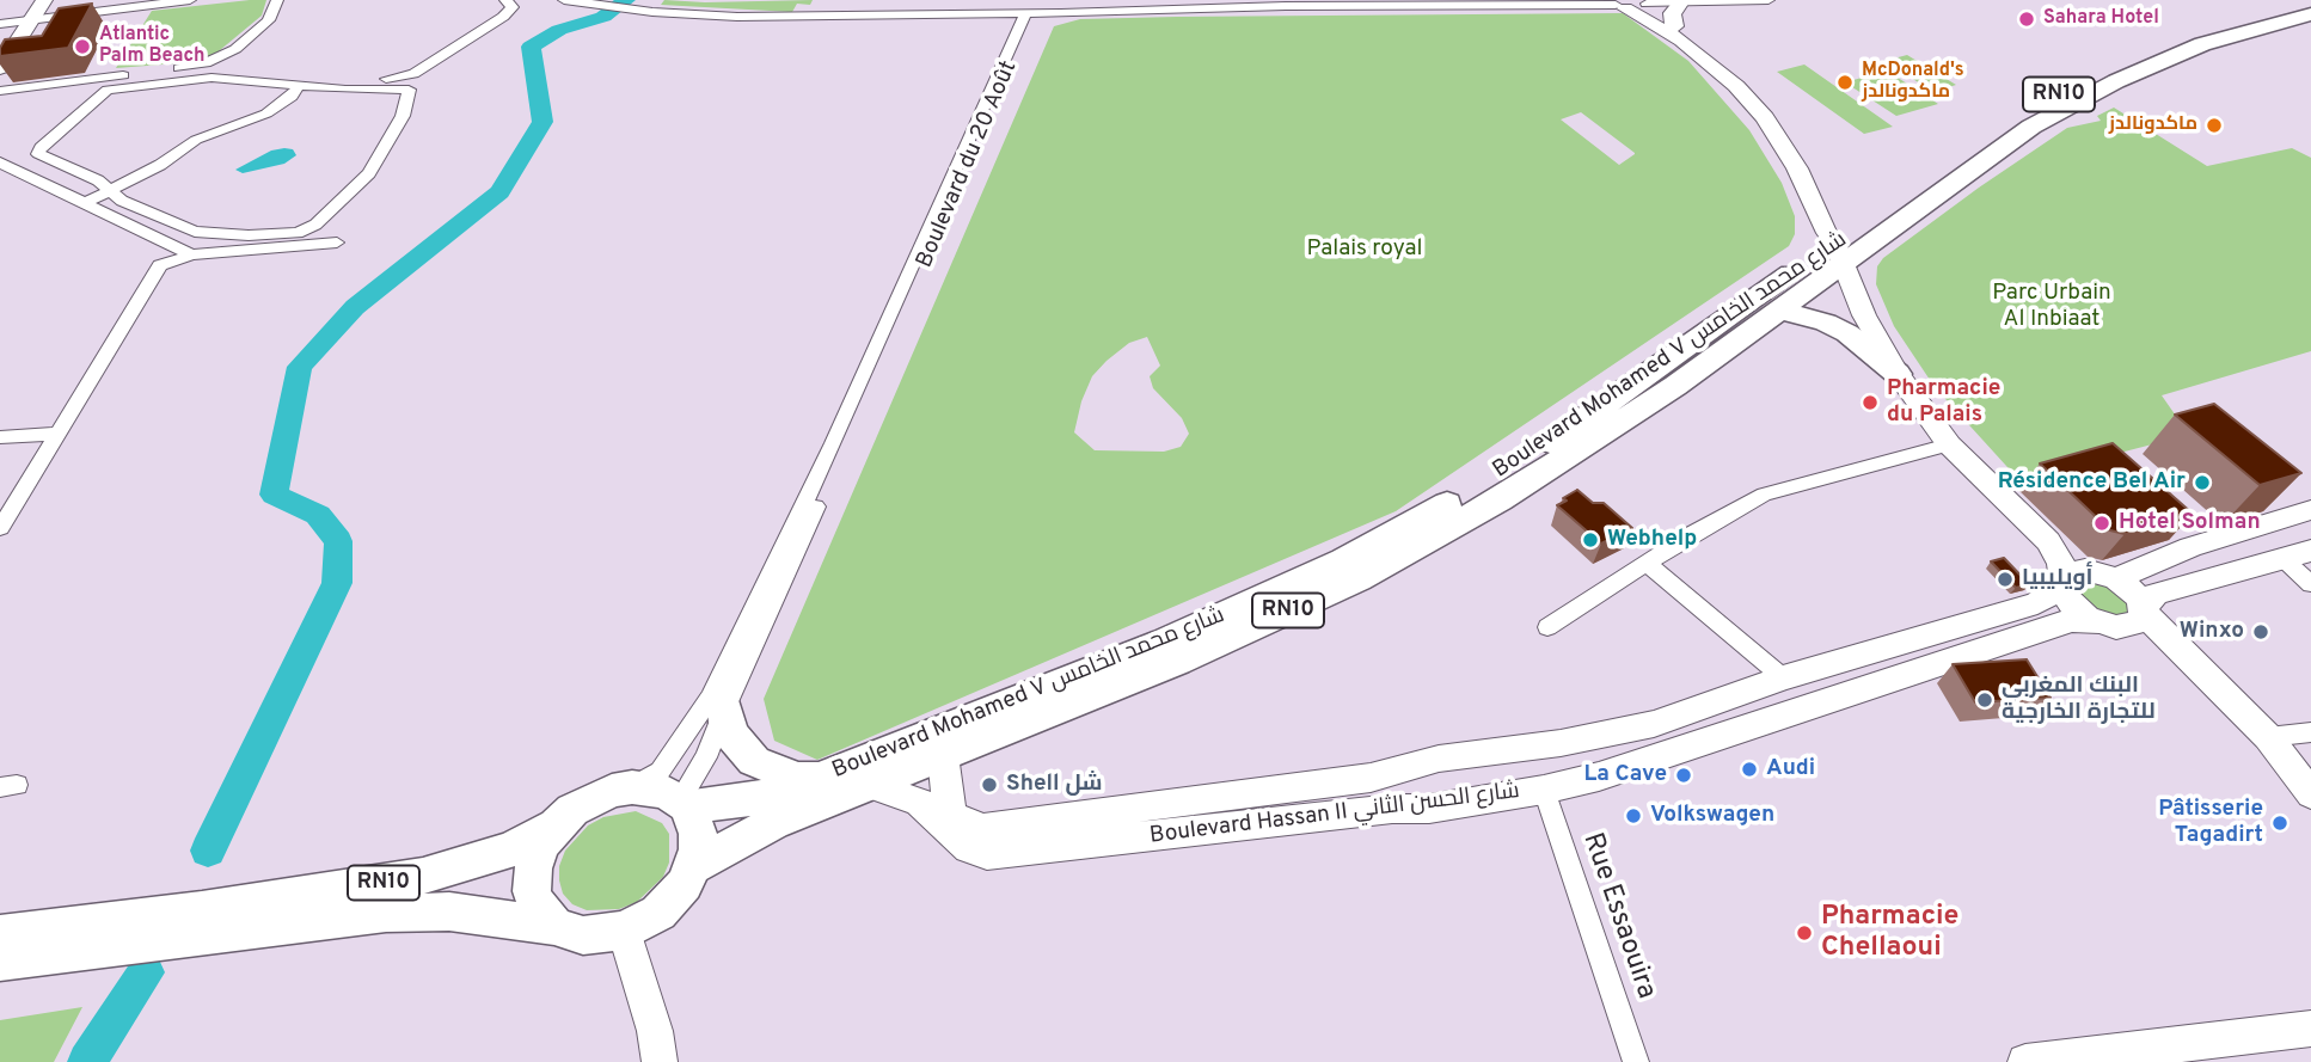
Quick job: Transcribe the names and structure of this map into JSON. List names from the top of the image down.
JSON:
{
  "streets": {
    "main road": ["RN10", "Boulevard Mohamed V شارع محمد الخامس"],
    "street": ["Boulevard du 20 Août", "Boulevard Hassan II شارع الحسن الثاني", "Rue Essaouira"]
  },
  "crossings": [
    ["RN10", "Boulevard du 20 Août"],
    ["RN10", "Boulevard Mohamed V شارع محمد الخامس"],
    ["Boulevard du 20 Août", "Boulevard Mohamed V شارع محمد الخامس"],
    ["Boulevard Mohamed V شارع محمد الخامس", "Boulevard Hassan II شارع الحسن الثاني"],
    ["Boulevard Hassan II شارع الحسن الثاني", "Rue Essaouira"]
  ],
  "parks": ["Palais royal", "Parc Urbain Al Inbiaat"],
  "places": [
    "Sahara Hotel",
    "Atlantic Palm Beach",
    "McDonald's ماكدونالدز",
    "ماكدونالدز",
    "Pharmacie du Palais",
    "Résidence Bel Air",
    "Hotel Solman",
    "Webhelp",
    "أويليبيا",
    "Winxo",
    "البنك المغربي للتجارة الخارجية",
    "Audi",
    "La Cave",
    "Shell شل",
    "Volkswagen",
    "Pâtisserie Tagadirt",
    "Pharmacie Chellaoui"
  ]
}
